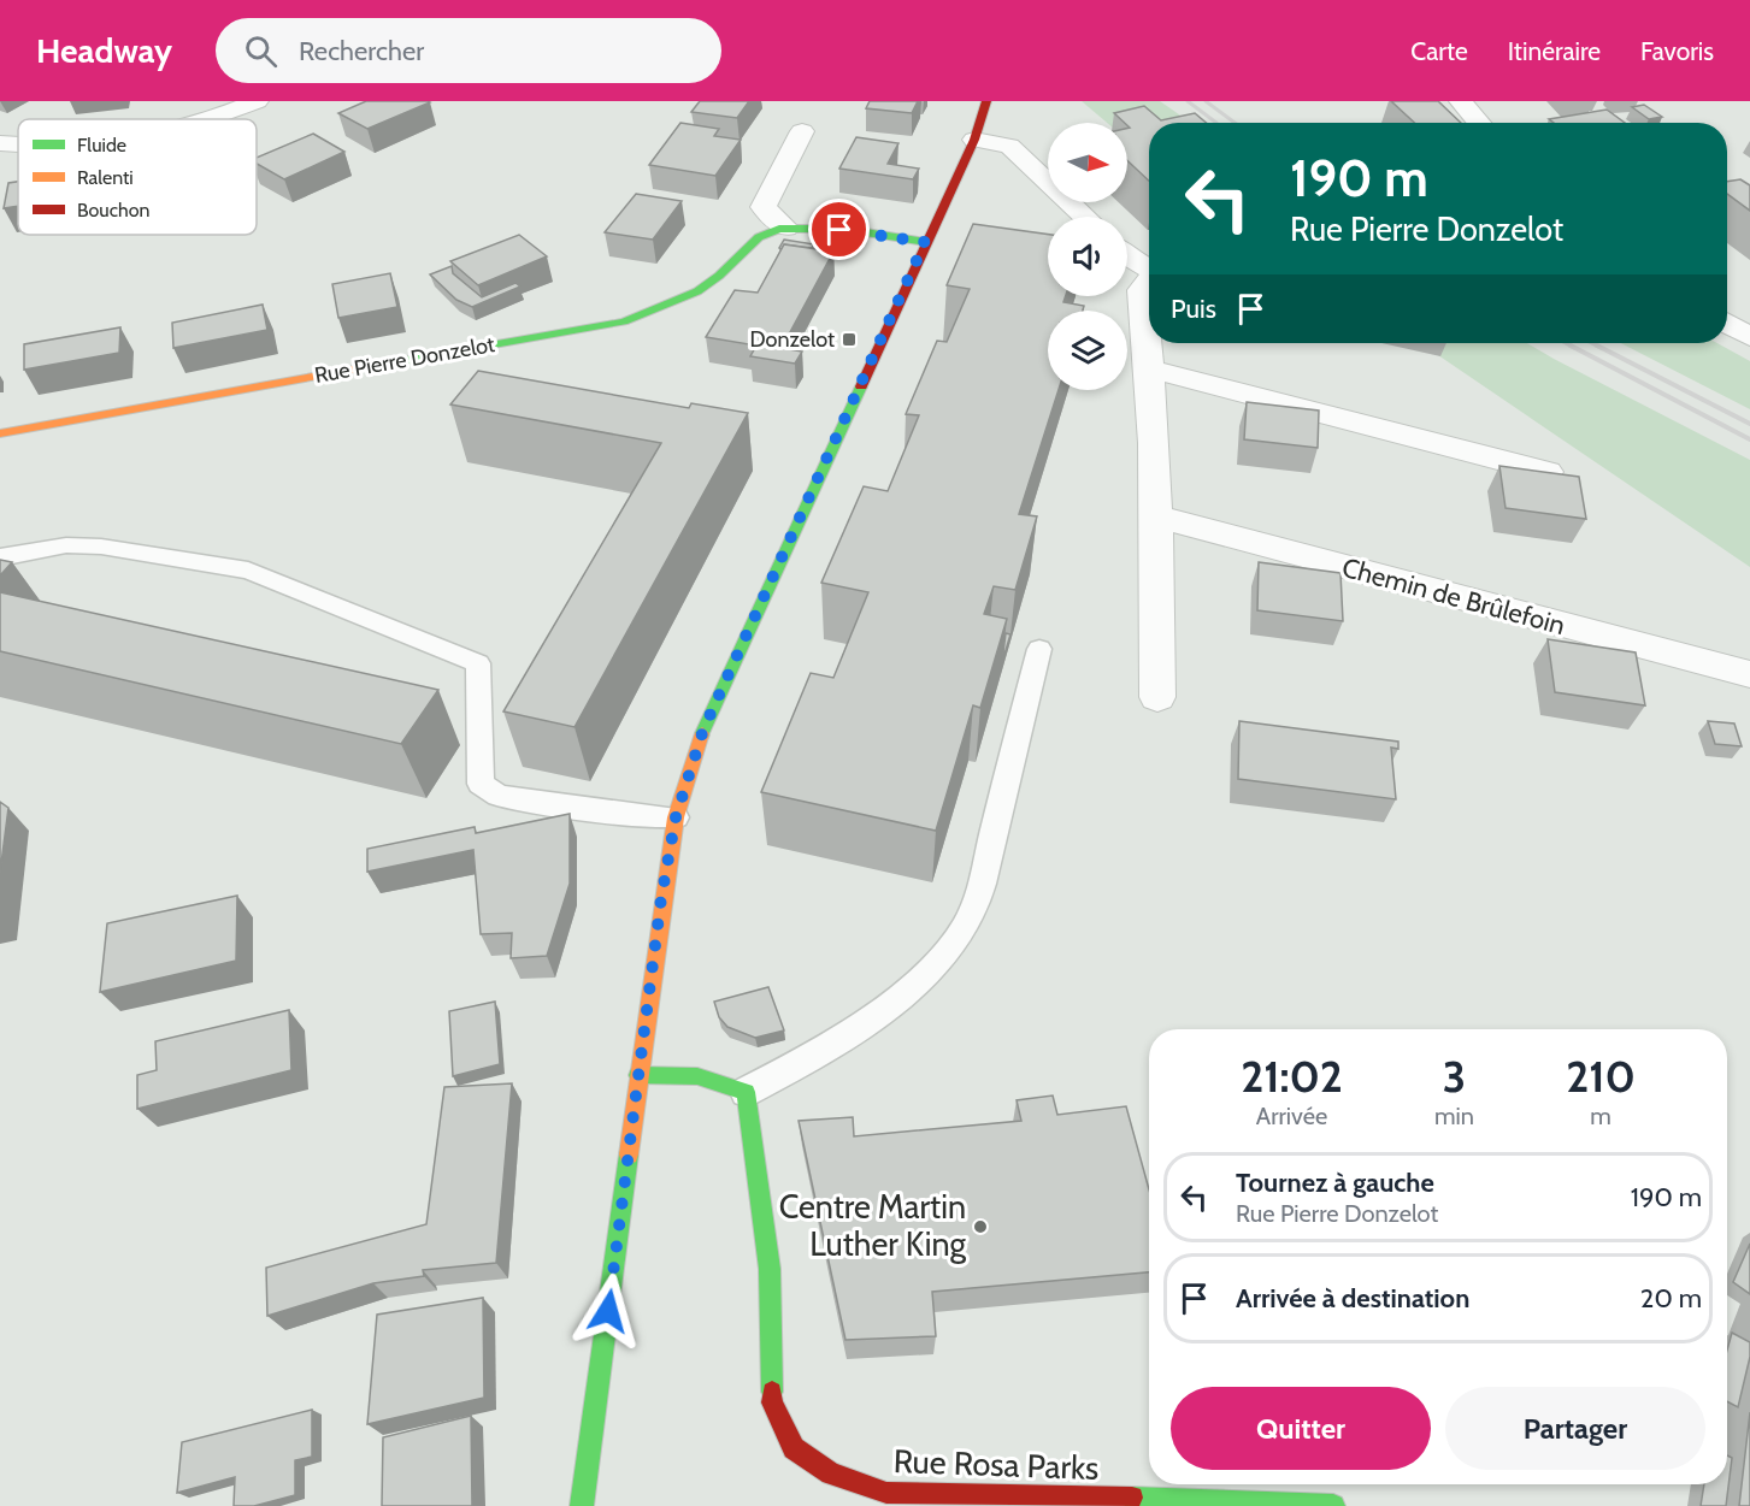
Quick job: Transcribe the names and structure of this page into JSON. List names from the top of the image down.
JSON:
{
  "streets": {
    "street": ["Rue Pierre Donzelot", "Chemin de Brûlefoin", "Rue Rosa Parks"]
  },
  "places": {
    "transit": ["Donzelot"],
    "other": ["Centre Martin Luther King"]
  },
  "legend": ["Fluide", "Ralenti", "Bouchon"],
  "north": "right",
  "page": {
    "header": "Headway",
    "search": "Rechercher",
    "nav": ["Carte", "Itinéraire", "Favoris"],
    "turn": ["190 m", "Rue Pierre Donzelot"],
    "then": "Puis",
    "eta": [
      "21:02",
      "Arrivée",
      "3",
      "min",
      "210",
      "m"
    ],
    "list": [
      {
        "name": "Tournez à gauche",
        "note": "Rue Pierre Donzelot",
        "value": "190 m"
      },
      {
        "name": "Arrivée à destination",
        "value": "20 m"
      }
    ],
    "buttons": ["Quitter", "Partager"]
  }
}
